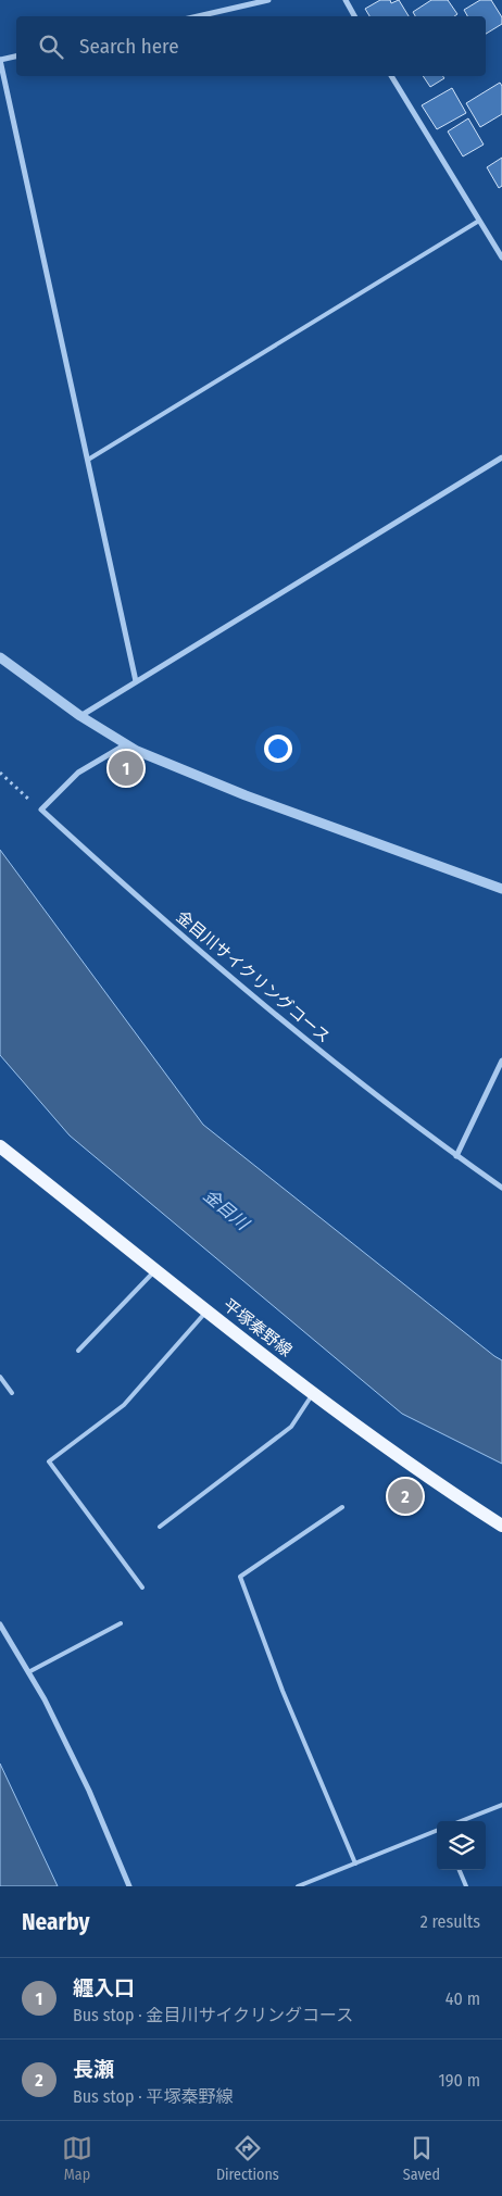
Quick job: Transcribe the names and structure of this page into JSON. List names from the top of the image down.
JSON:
{
  "streets": {
    "main road": ["平塚秦野線"],
    "street": ["金目川サイクリングコース"]
  },
  "water": ["金目川"],
  "page": {
    "search": "Search here",
    "pins": ["1", "2"],
    "heading": ["Nearby", "2 results"],
    "list": [
      {
        "mark": "1",
        "name": "纒入口",
        "note": "Bus stop · 金目川サイクリングコース",
        "value": "40 m"
      },
      {
        "mark": "2",
        "name": "長瀬",
        "note": "Bus stop · 平塚秦野線",
        "value": "190 m"
      }
    ],
    "nav": ["Map", "Directions", "Saved"]
  }
}
